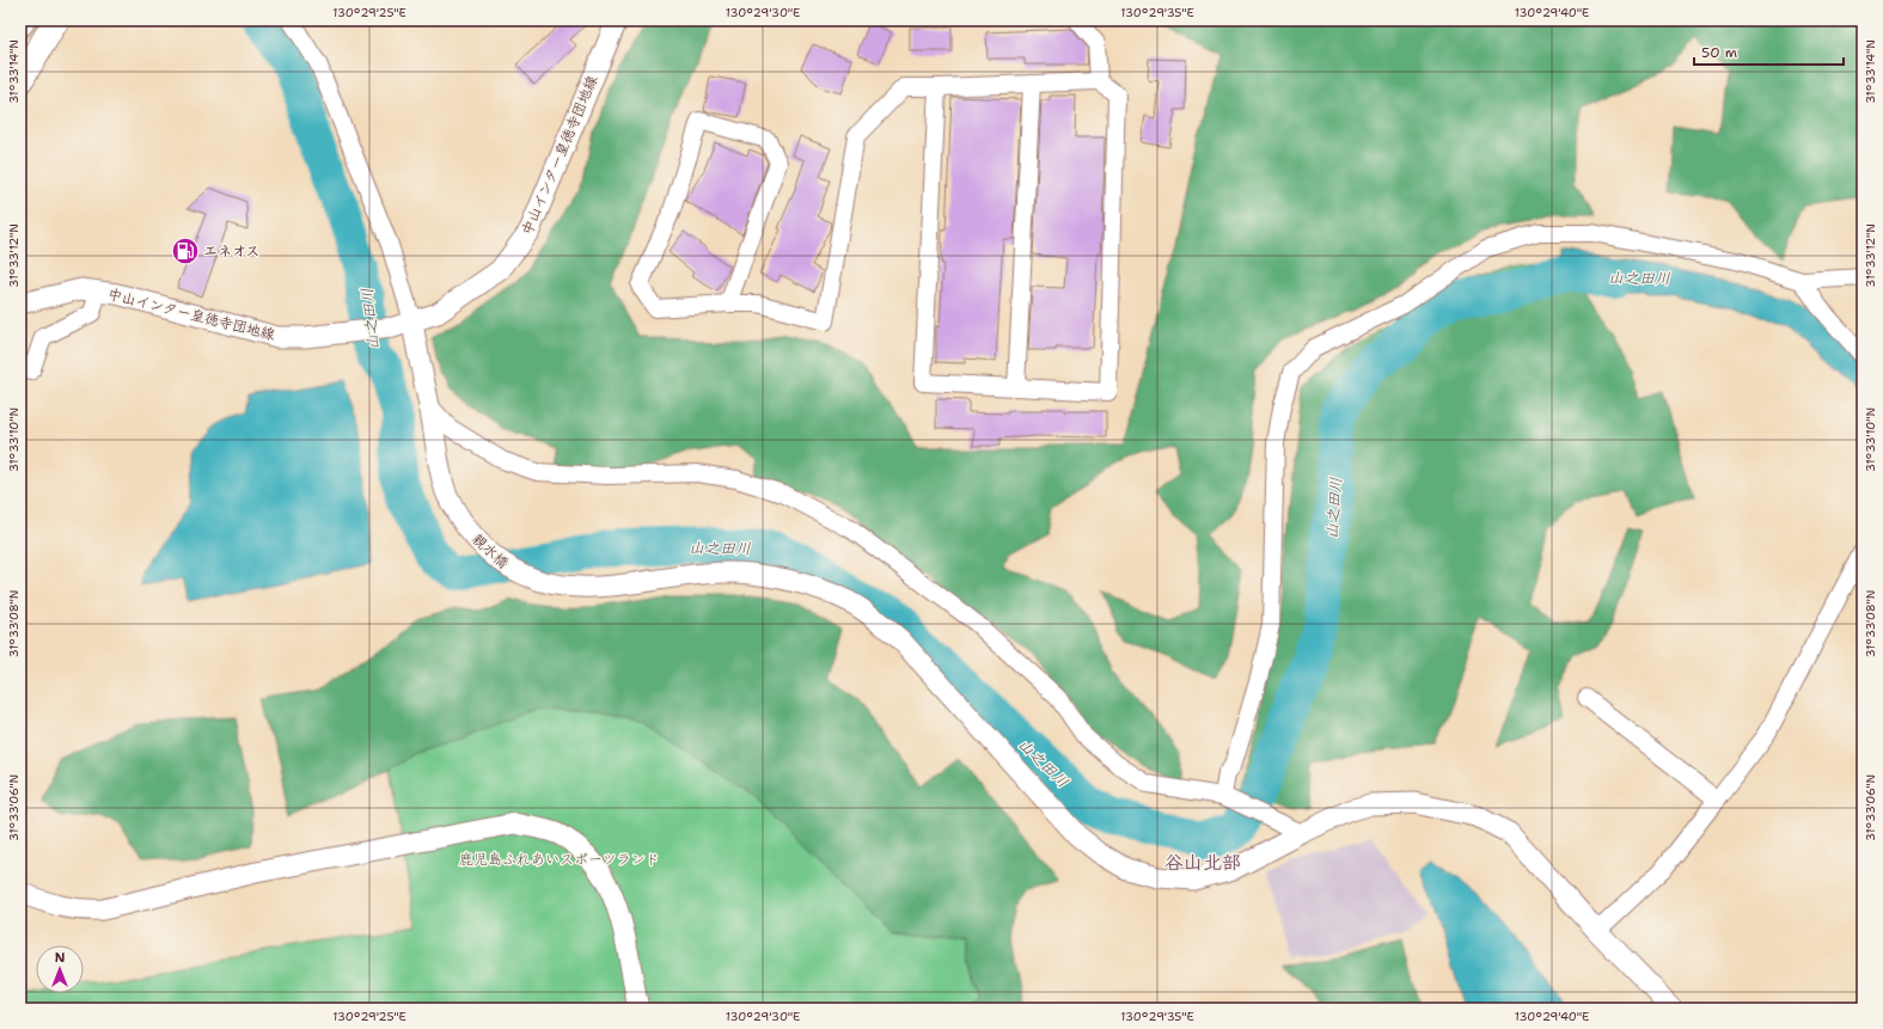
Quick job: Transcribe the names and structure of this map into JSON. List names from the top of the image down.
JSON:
{
  "streets": {
    "street": ["中山インター皇徳寺団地線", "親水橋"]
  },
  "crossings": [
    ["中山インター皇徳寺団地線", "親水橋"]
  ],
  "districts": ["谷山北部"],
  "water": ["山之田川"],
  "parks": ["鹿児島ふれあいスポーツランド"],
  "places": {
    "fuel station": ["エネオス"]
  },
  "scale_bar": "50 m",
  "north": "top",
  "coordinates": [
    "130°29'25\"E",
    "130°29'30\"E",
    "130°29'35\"E",
    "130°29'40\"E",
    "31°33'14\"N",
    "31°33'12\"N",
    "31°33'10\"N",
    "31°33'08\"N",
    "31°33'06\"N"
  ]
}
